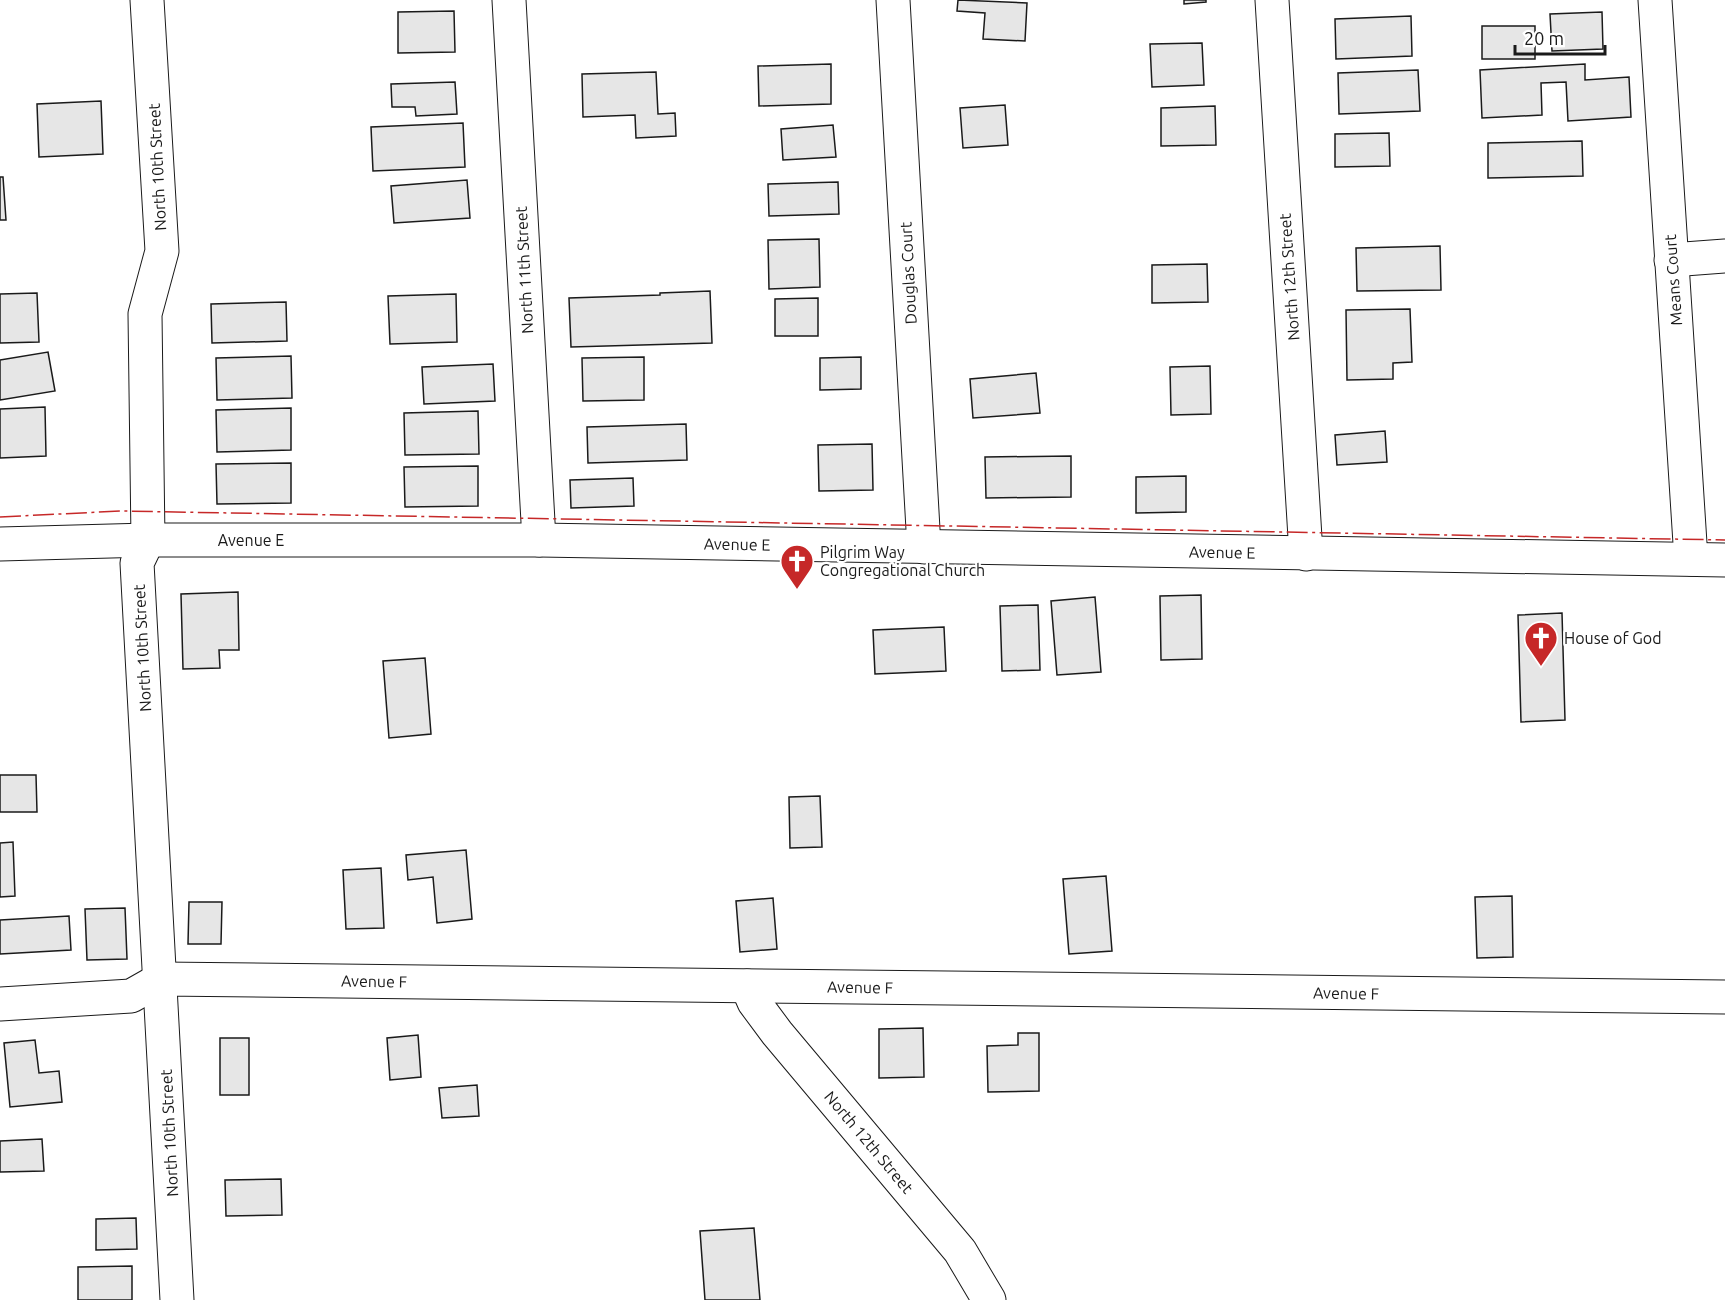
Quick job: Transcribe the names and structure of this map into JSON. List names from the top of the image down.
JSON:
{
  "streets": {
    "street": [
      "North 10th Street",
      "North 11th Street",
      "Douglas Court",
      "North 12th Street",
      "Means Court",
      "Avenue E",
      "Avenue F"
    ]
  },
  "crossings": [
    ["North 10th Street", "Avenue E"],
    ["North 10th Street", "Avenue F"],
    ["North 11th Street", "Avenue E"],
    ["Douglas Court", "Avenue E"],
    ["North 12th Street", "Avenue E"],
    ["North 12th Street", "Avenue F"],
    ["Means Court", "Avenue E"]
  ],
  "places": {
    "church": ["Pilgrim Way Congregational Church", "House of God"]
  },
  "scale_bar": "20 m"
}
